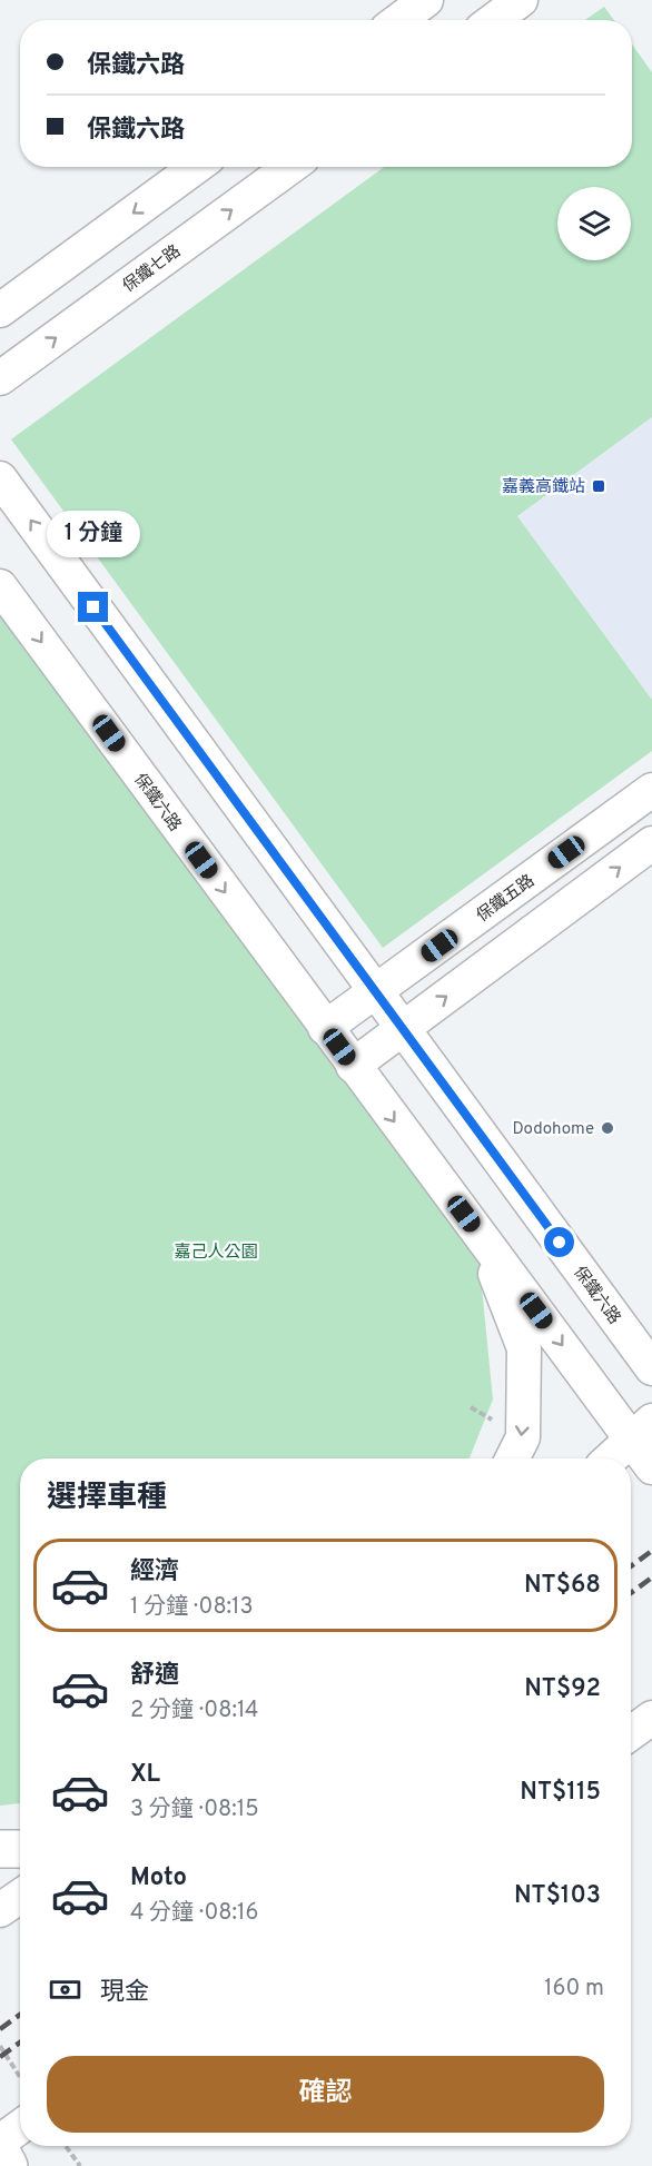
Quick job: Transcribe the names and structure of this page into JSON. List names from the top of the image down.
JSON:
{
  "streets": {
    "street": ["保鐵七路", "保鐵六路", "保鐵五路"]
  },
  "crossings": [
    ["保鐵六路", "保鐵五路"]
  ],
  "parks": ["嘉己人公園"],
  "places": {
    "transit": ["嘉義高鐵站"],
    "other": ["Dodohome"]
  },
  "page": {
    "banner": ["保鐵六路", "保鐵六路"],
    "bubble": "1 分鐘",
    "heading": "選擇車種",
    "list": [
      {
        "name": "經濟",
        "note": "1 分鐘 · 08:13",
        "value": "NT$68"
      },
      {
        "name": "舒適",
        "note": "2 分鐘 · 08:14",
        "value": "NT$92"
      },
      {
        "name": "XL",
        "note": "3 分鐘 · 08:15",
        "value": "NT$115"
      },
      {
        "name": "Moto",
        "note": "4 分鐘 · 08:16",
        "value": "NT$103"
      }
    ],
    "pay": ["現金", "160 m"],
    "buttons": "確認"
  }
}
